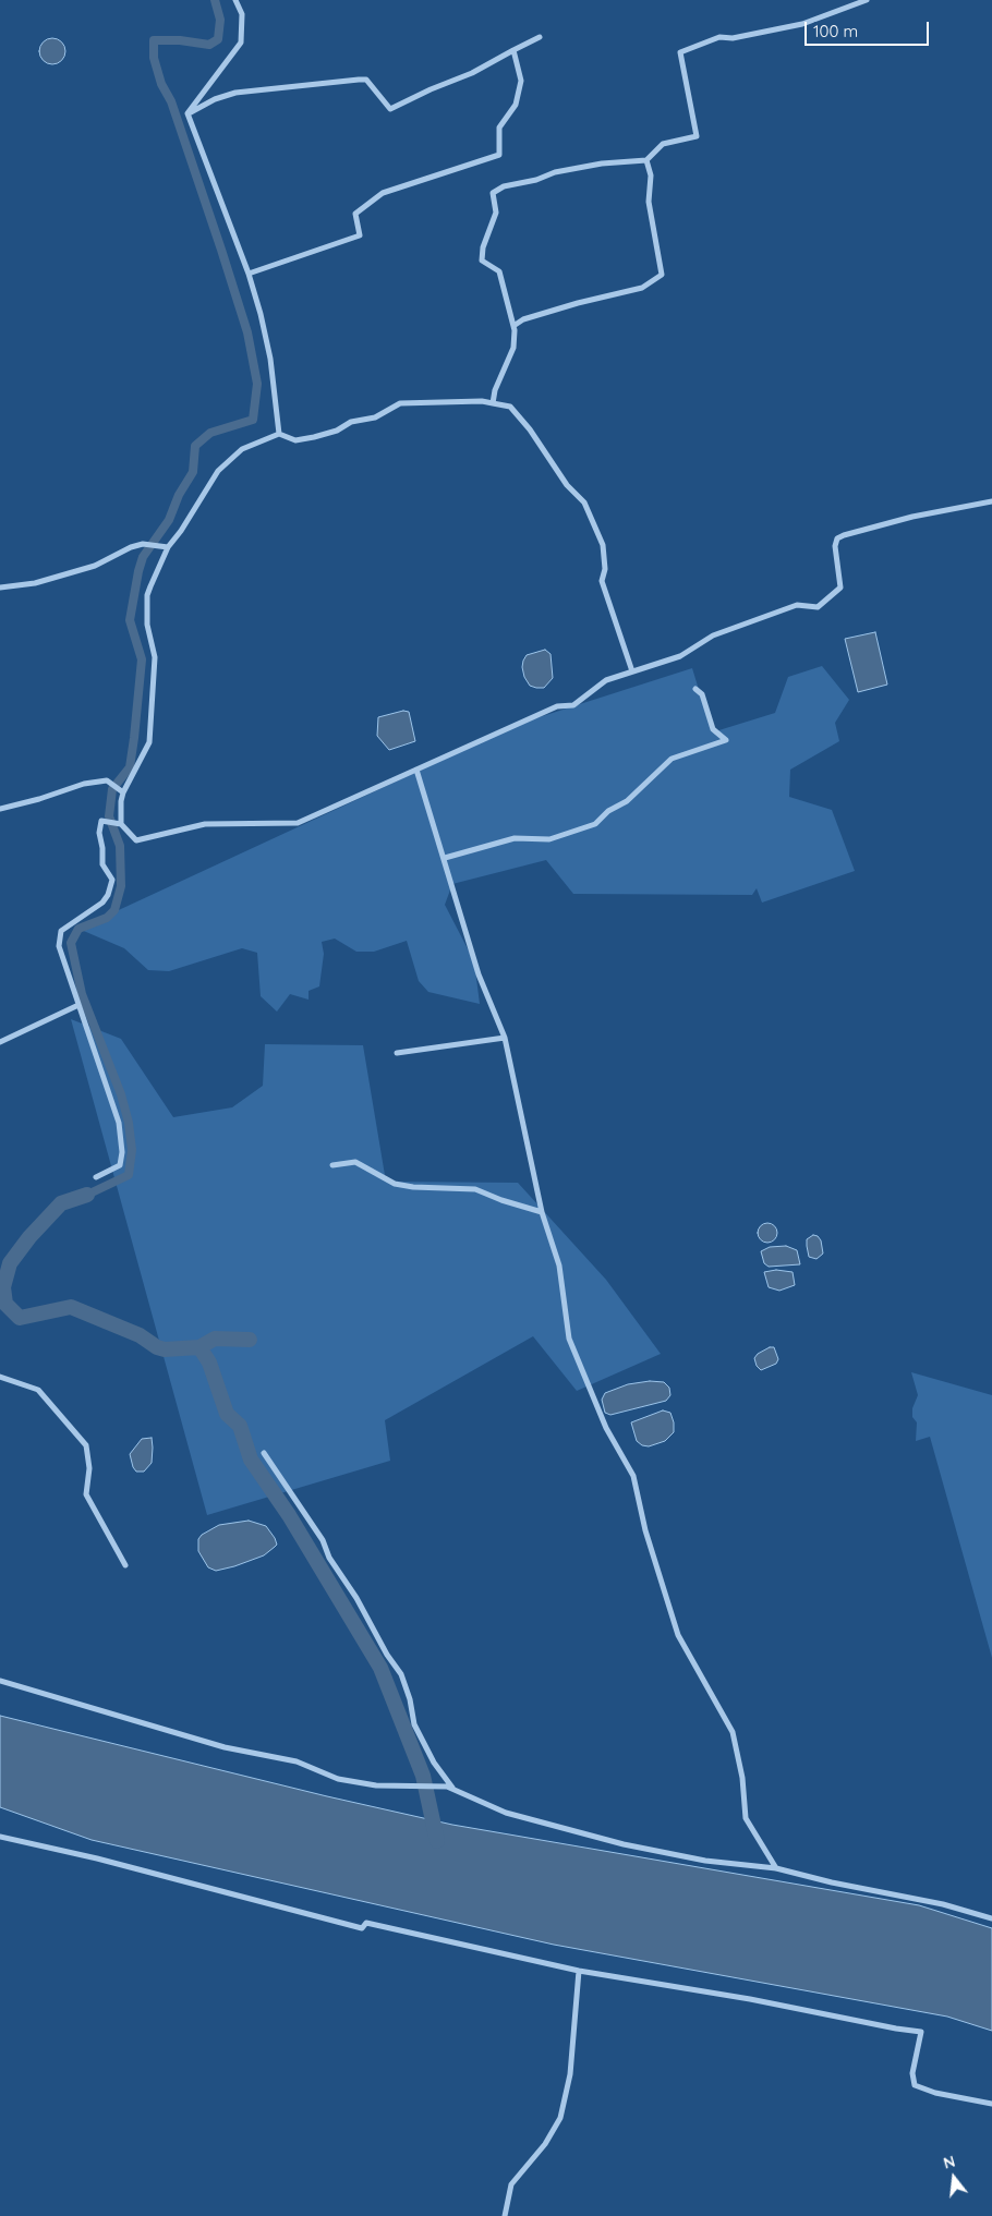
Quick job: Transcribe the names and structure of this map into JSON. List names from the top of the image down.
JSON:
{
  "scale_bar": "100 m",
  "north": "top"
}
